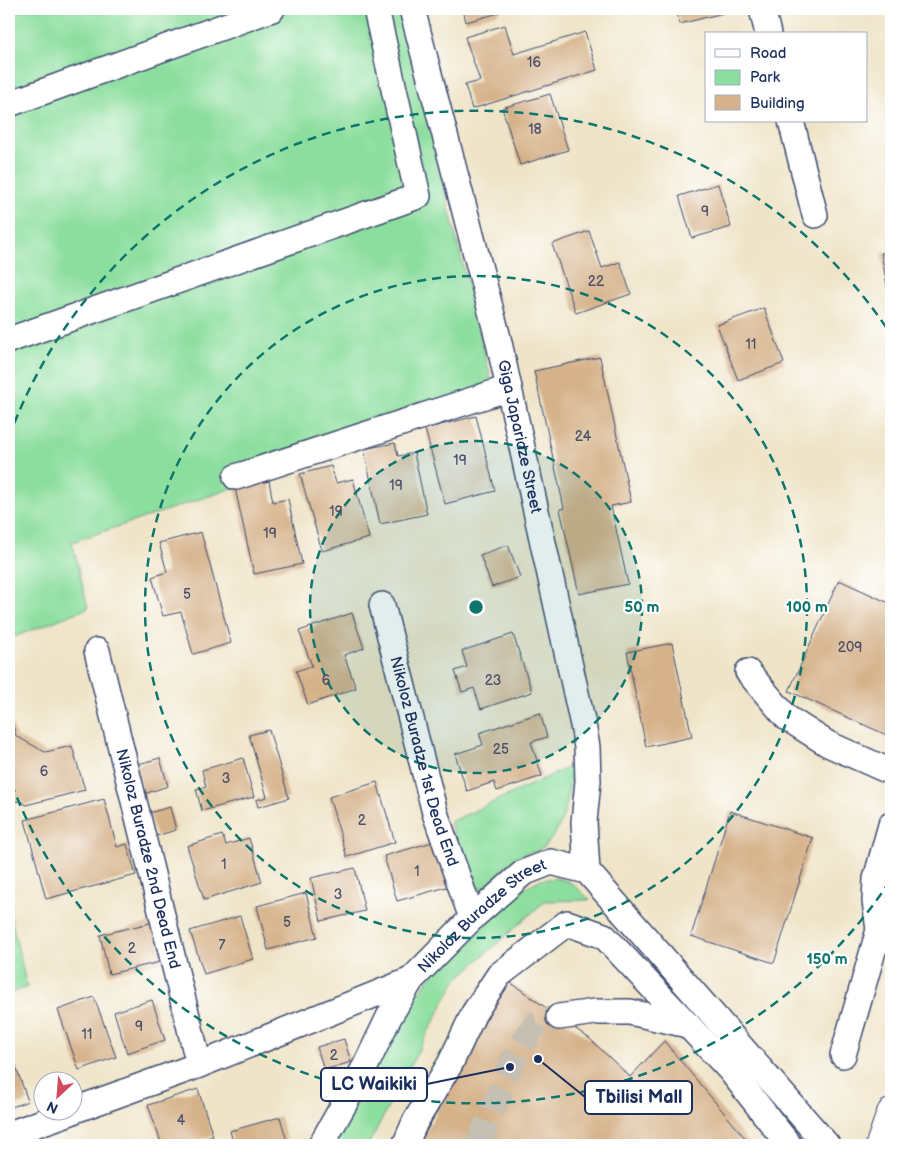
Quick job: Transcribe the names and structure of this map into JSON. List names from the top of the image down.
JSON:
{
  "streets": {
    "street": [
      "Giga Japaridze Street",
      "Nikoloz Buradze 1st Dead End",
      "Nikoloz Buradze 2nd Dead End",
      "Nikoloz Buradze Street"
    ]
  },
  "crossings": [
    ["Giga Japaridze Street", "Nikoloz Buradze Street"],
    ["Nikoloz Buradze 1st Dead End", "Nikoloz Buradze Street"],
    ["Nikoloz Buradze 2nd Dead End", "Nikoloz Buradze Street"]
  ],
  "places": ["Tbilisi Mall", "LC Waikiki"],
  "house_numbers": [
    "16",
    "18",
    "9",
    "22",
    "11",
    "24",
    "19",
    "19",
    "19",
    "19",
    "5",
    "209",
    "6",
    "23",
    "25",
    "6",
    "3",
    "2",
    "1",
    "1",
    "3",
    "5",
    "7",
    "2",
    "9",
    "11",
    "2",
    "4"
  ],
  "legend": ["Road", "Park", "Building"],
  "north": "bottom left",
  "rings": ["50 m", "100 m", "150 m"]
}
